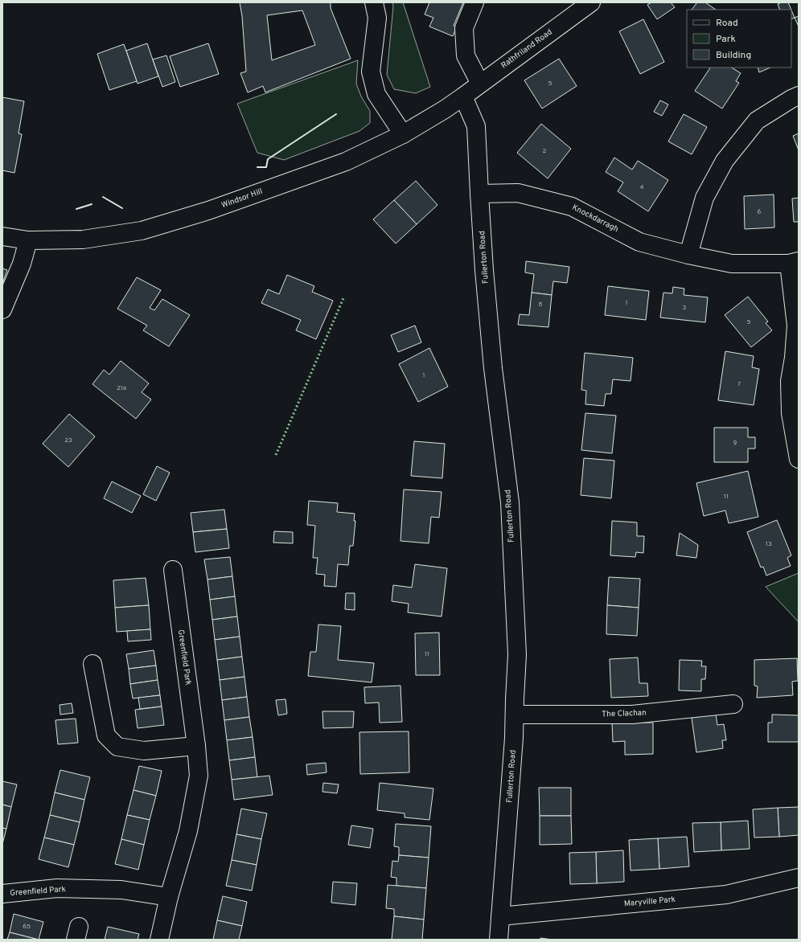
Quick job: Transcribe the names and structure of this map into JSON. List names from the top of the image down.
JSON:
{
  "streets": {
    "street": [
      "Rathfriland Road",
      "Windsor Hill",
      "Knockdarragh",
      "Fullerton Road",
      "Greenfield Park",
      "The Clachan",
      "Maryville Park"
    ]
  },
  "crossings": [
    ["Rathfriland Road", "Windsor Hill"],
    ["Rathfriland Road", "Fullerton Road"],
    ["Windsor Hill", "Fullerton Road"],
    ["Knockdarragh", "Fullerton Road"],
    ["Fullerton Road", "The Clachan"],
    ["Fullerton Road", "Maryville Park"]
  ],
  "house_numbers": [
    "5",
    "2",
    "4",
    "6",
    "1",
    "8",
    "3",
    "5",
    "1",
    "7",
    "21a",
    "23",
    "9",
    "11",
    "13",
    "11",
    "65"
  ],
  "legend": ["Road", "Park", "Building"]
}
